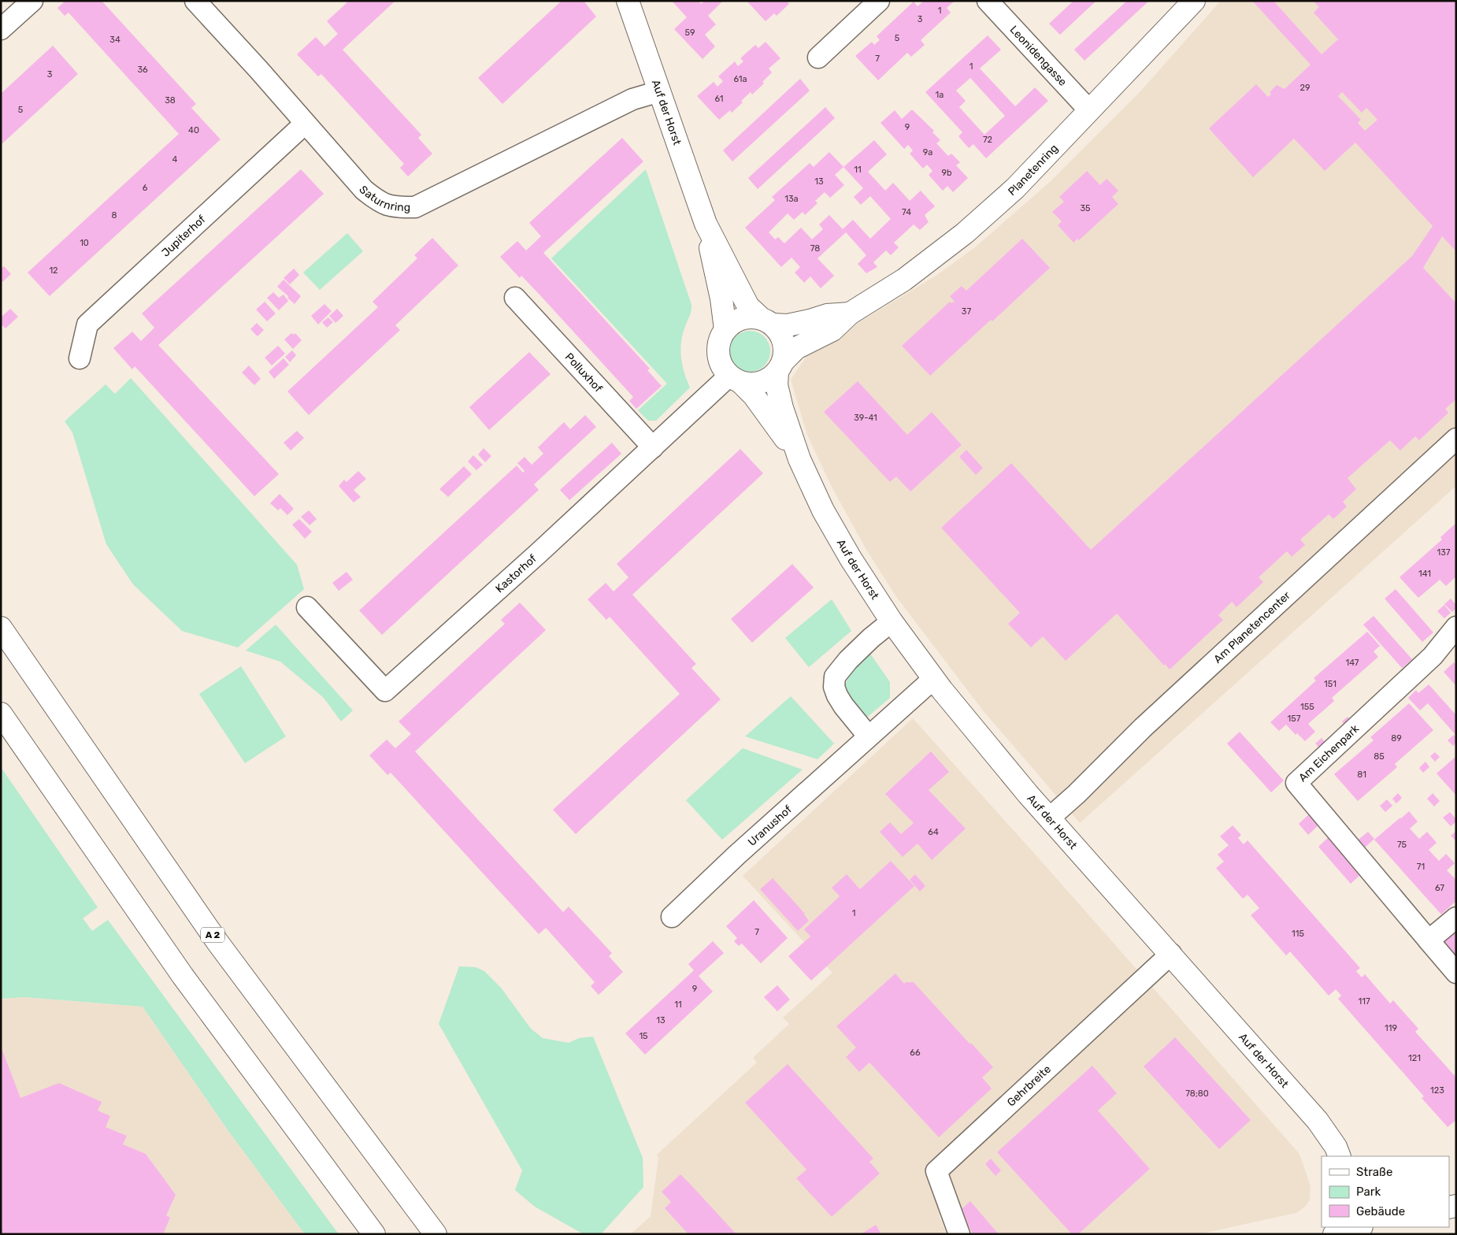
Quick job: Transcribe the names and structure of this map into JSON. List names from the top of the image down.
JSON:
{
  "streets": {
    "main road": ["Auf der Horst", "Planetenring", "A 2"],
    "street": [
      "Leonidengasse",
      "Saturnring",
      "Jupiterhof",
      "Polluxhof",
      "Kastorhof",
      "Am Planetencenter",
      "Am Eichenpark",
      "Uranushof",
      "Gehrbreite"
    ]
  },
  "crossings": [
    ["Leonidengasse", "Planetenring"],
    ["Auf der Horst", "Planetenring"],
    ["Auf der Horst", "Saturnring"],
    ["Auf der Horst", "Kastorhof"],
    ["Auf der Horst", "Am Planetencenter"],
    ["Auf der Horst", "Uranushof"],
    ["Auf der Horst", "Gehrbreite"],
    ["Planetenring", "Kastorhof"],
    ["Saturnring", "Jupiterhof"],
    ["Polluxhof", "Kastorhof"]
  ],
  "house_numbers": [
    "1",
    "3",
    "59",
    "5",
    "34",
    "7",
    "1",
    "36",
    "3",
    "61a",
    "29",
    "1a",
    "61",
    "38",
    "5",
    "9",
    "40",
    "72",
    "9a",
    "4",
    "11",
    "9b",
    "13",
    "6",
    "13a",
    "35",
    "74",
    "8",
    "10",
    "78",
    "12",
    "37",
    "39-41",
    "137",
    "141",
    "147",
    "151",
    "155",
    "157",
    "89",
    "85",
    "81",
    "64",
    "75",
    "71",
    "67",
    "1",
    "7",
    "115",
    "9",
    "117",
    "11",
    "13",
    "119",
    "15",
    "66",
    "121",
    "123",
    "78;80"
  ],
  "legend": ["Straße", "Park", "Gebäude"]
}
